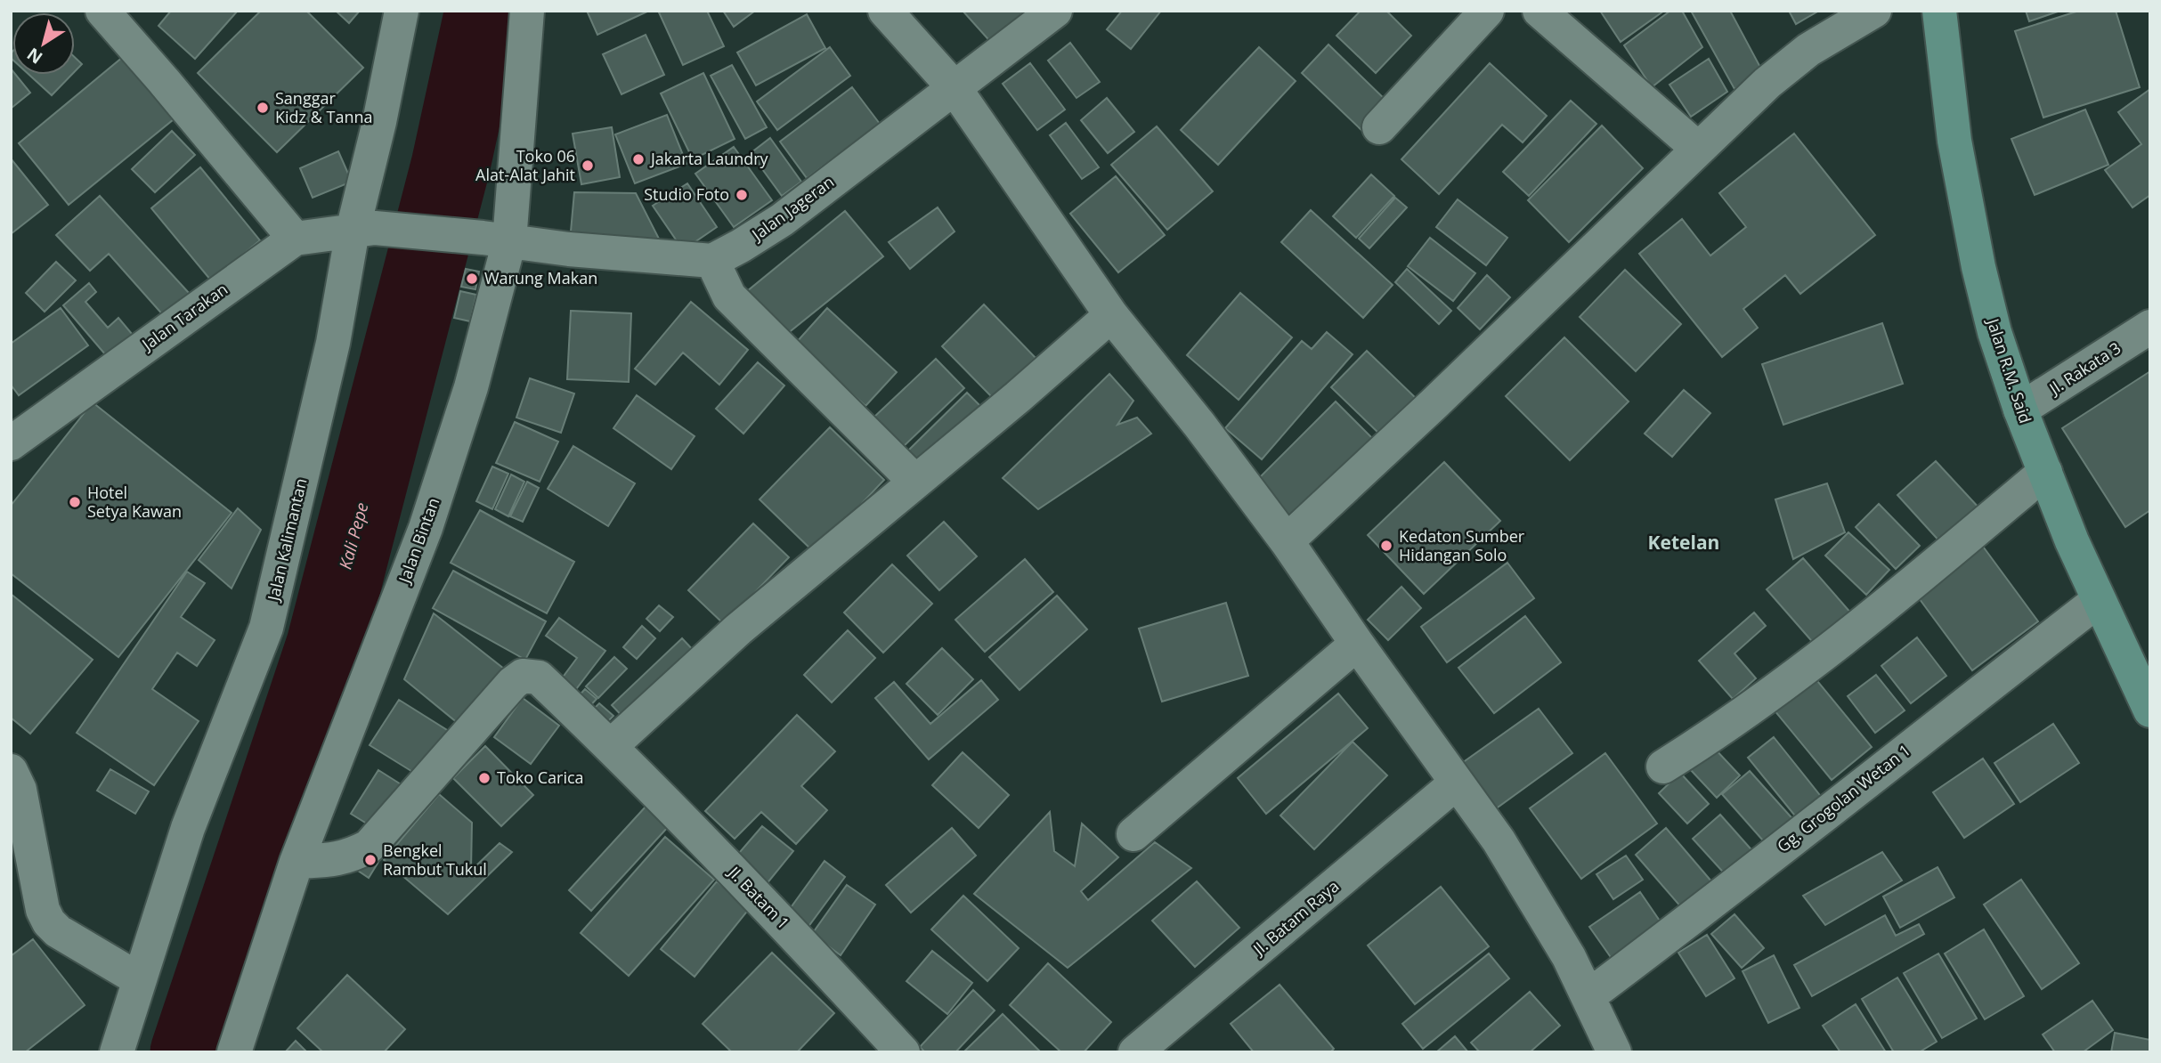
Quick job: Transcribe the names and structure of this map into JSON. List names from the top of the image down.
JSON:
{
  "streets": {
    "main road": ["Jalan R.M. Said"],
    "street": [
      "Jalan Jageran",
      "Jalan Tarakan",
      "Jl. Rakata 3",
      "Jalan Kalimantan",
      "Jalan Bintan",
      "Gg. Grogolan Wetan 1",
      "Jl. Batam 1",
      "Jl. Batam Raya"
    ]
  },
  "crossings": [
    ["Jalan Tarakan", "Jalan Kalimantan"],
    ["Jalan Tarakan", "Jalan Bintan"],
    ["Jl. Rakata 3", "Jalan R.M. Said"],
    ["Jalan R.M. Said", "Gg. Grogolan Wetan 1"],
    ["Jalan Bintan", "Jl. Batam 1"]
  ],
  "districts": ["Ketelan"],
  "water": ["Kali Pepe"],
  "places": [
    "Sanggar Kidz & Tanna",
    "Jakarta Laundry",
    "Toko 06 Alat-Alat Jahit",
    "Studio Foto",
    "Warung Makan",
    "Hotel Setya Kawan",
    "Kedaton Sumber Hidangan Solo",
    "Toko Carica",
    "Bengkel Rambut Tukul"
  ],
  "north": "bottom left"
}
